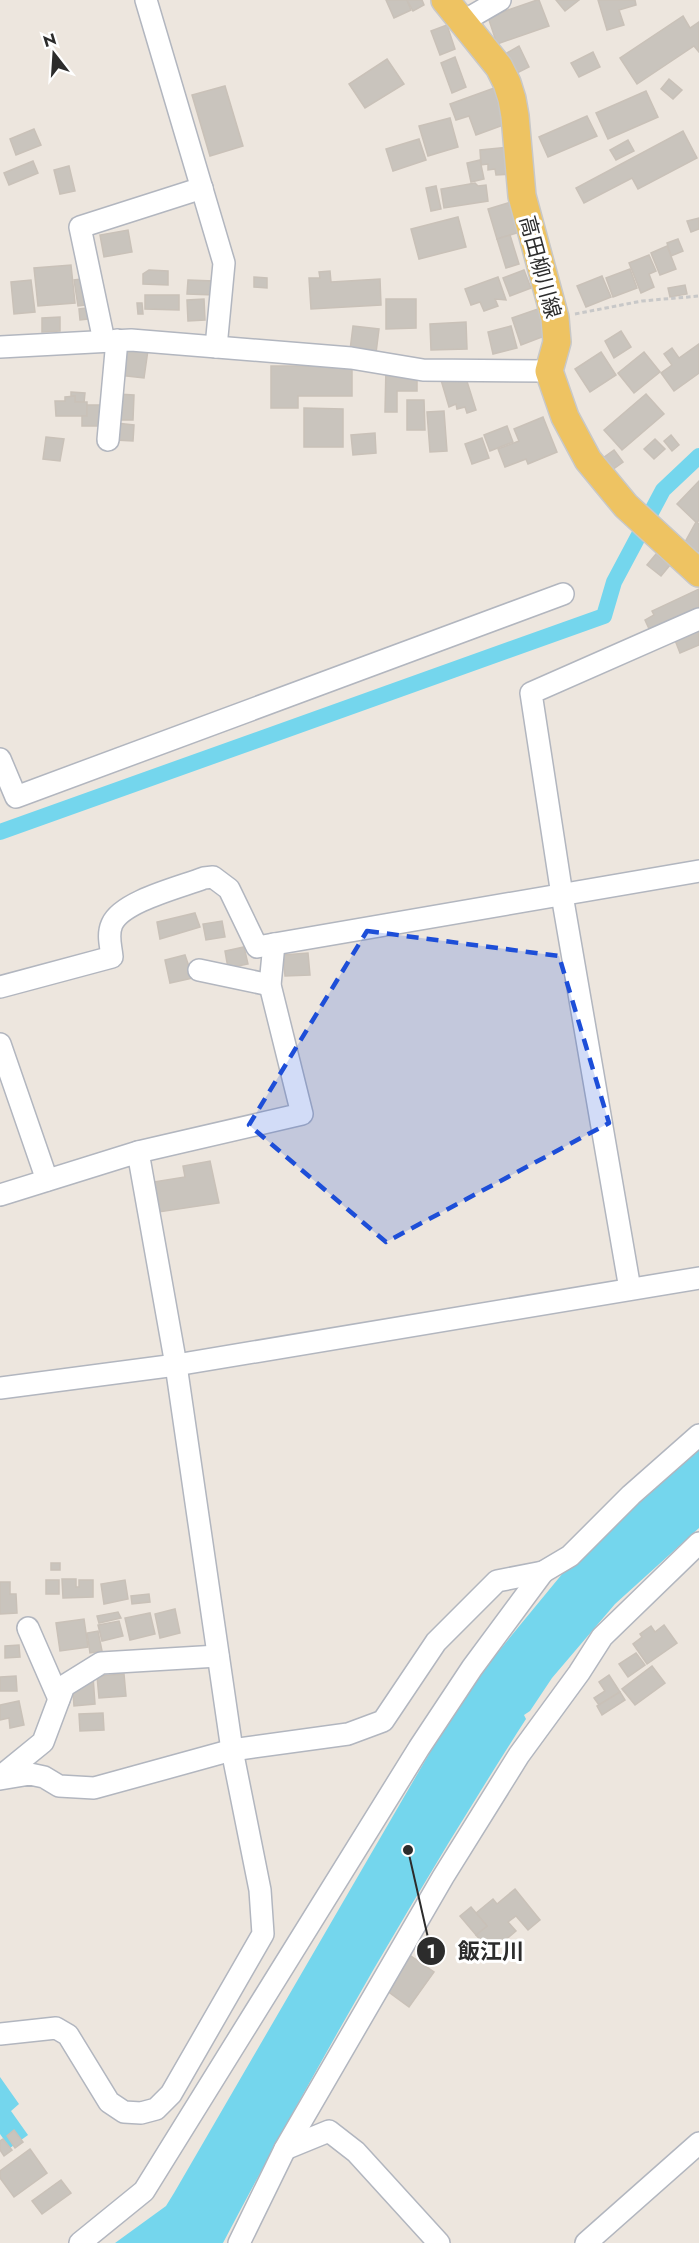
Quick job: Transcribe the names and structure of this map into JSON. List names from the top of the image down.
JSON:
{
  "streets": {
    "main road": ["高田柳川線"]
  },
  "places": ["飯江川"],
  "north": "top"
}
